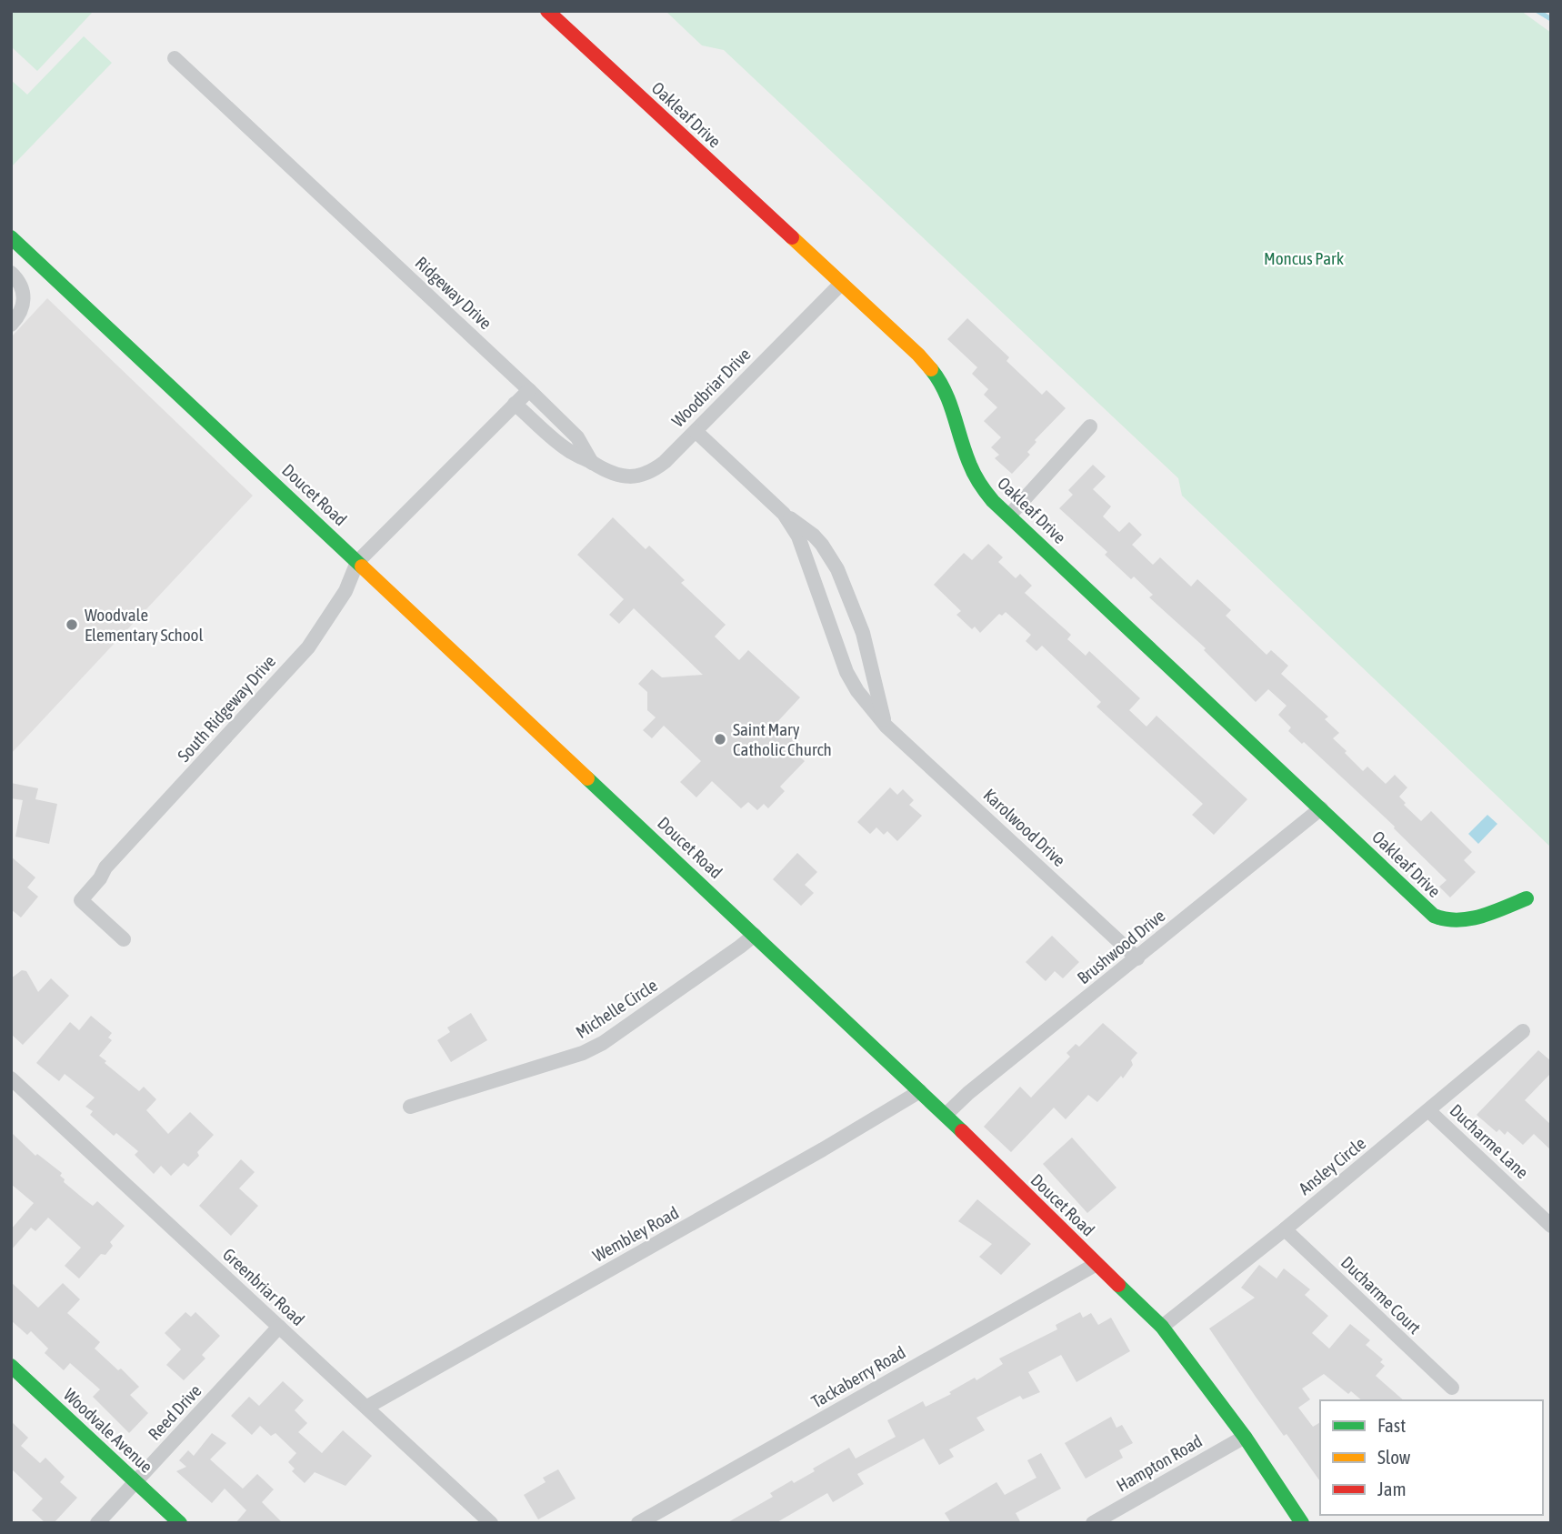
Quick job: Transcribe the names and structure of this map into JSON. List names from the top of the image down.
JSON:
{
  "streets": {
    "street": [
      "Oakleaf Drive",
      "Ridgeway Drive",
      "Woodbriar Drive",
      "Doucet Road",
      "South Ridgeway Drive",
      "Karolwood Drive",
      "Brushwood Drive",
      "Michelle Circle",
      "Ducharme Lane",
      "Ansley Circle",
      "Wembley Road",
      "Greenbriar Road",
      "Ducharme Court",
      "Tackaberry Road",
      "Reed Drive",
      "Woodvale Avenue",
      "Hampton Road"
    ]
  },
  "crossings": [
    ["Oakleaf Drive", "Woodbriar Drive"],
    ["Oakleaf Drive", "Brushwood Drive"],
    ["Woodbriar Drive", "Karolwood Drive"],
    ["Doucet Road", "South Ridgeway Drive"],
    ["Doucet Road", "Brushwood Drive"],
    ["Doucet Road", "Michelle Circle"],
    ["Doucet Road", "Ansley Circle"],
    ["Doucet Road", "Wembley Road"],
    ["Doucet Road", "Tackaberry Road"],
    ["Doucet Road", "Hampton Road"],
    ["Karolwood Drive", "Brushwood Drive"],
    ["Ducharme Lane", "Ansley Circle"],
    ["Ansley Circle", "Ducharme Court"],
    ["Wembley Road", "Greenbriar Road"],
    ["Greenbriar Road", "Reed Drive"],
    ["Reed Drive", "Woodvale Avenue"]
  ],
  "parks": ["Moncus Park"],
  "places": ["Woodvale Elementary School", "Saint Mary Catholic Church"],
  "legend": ["Fast", "Slow", "Jam"]
}
